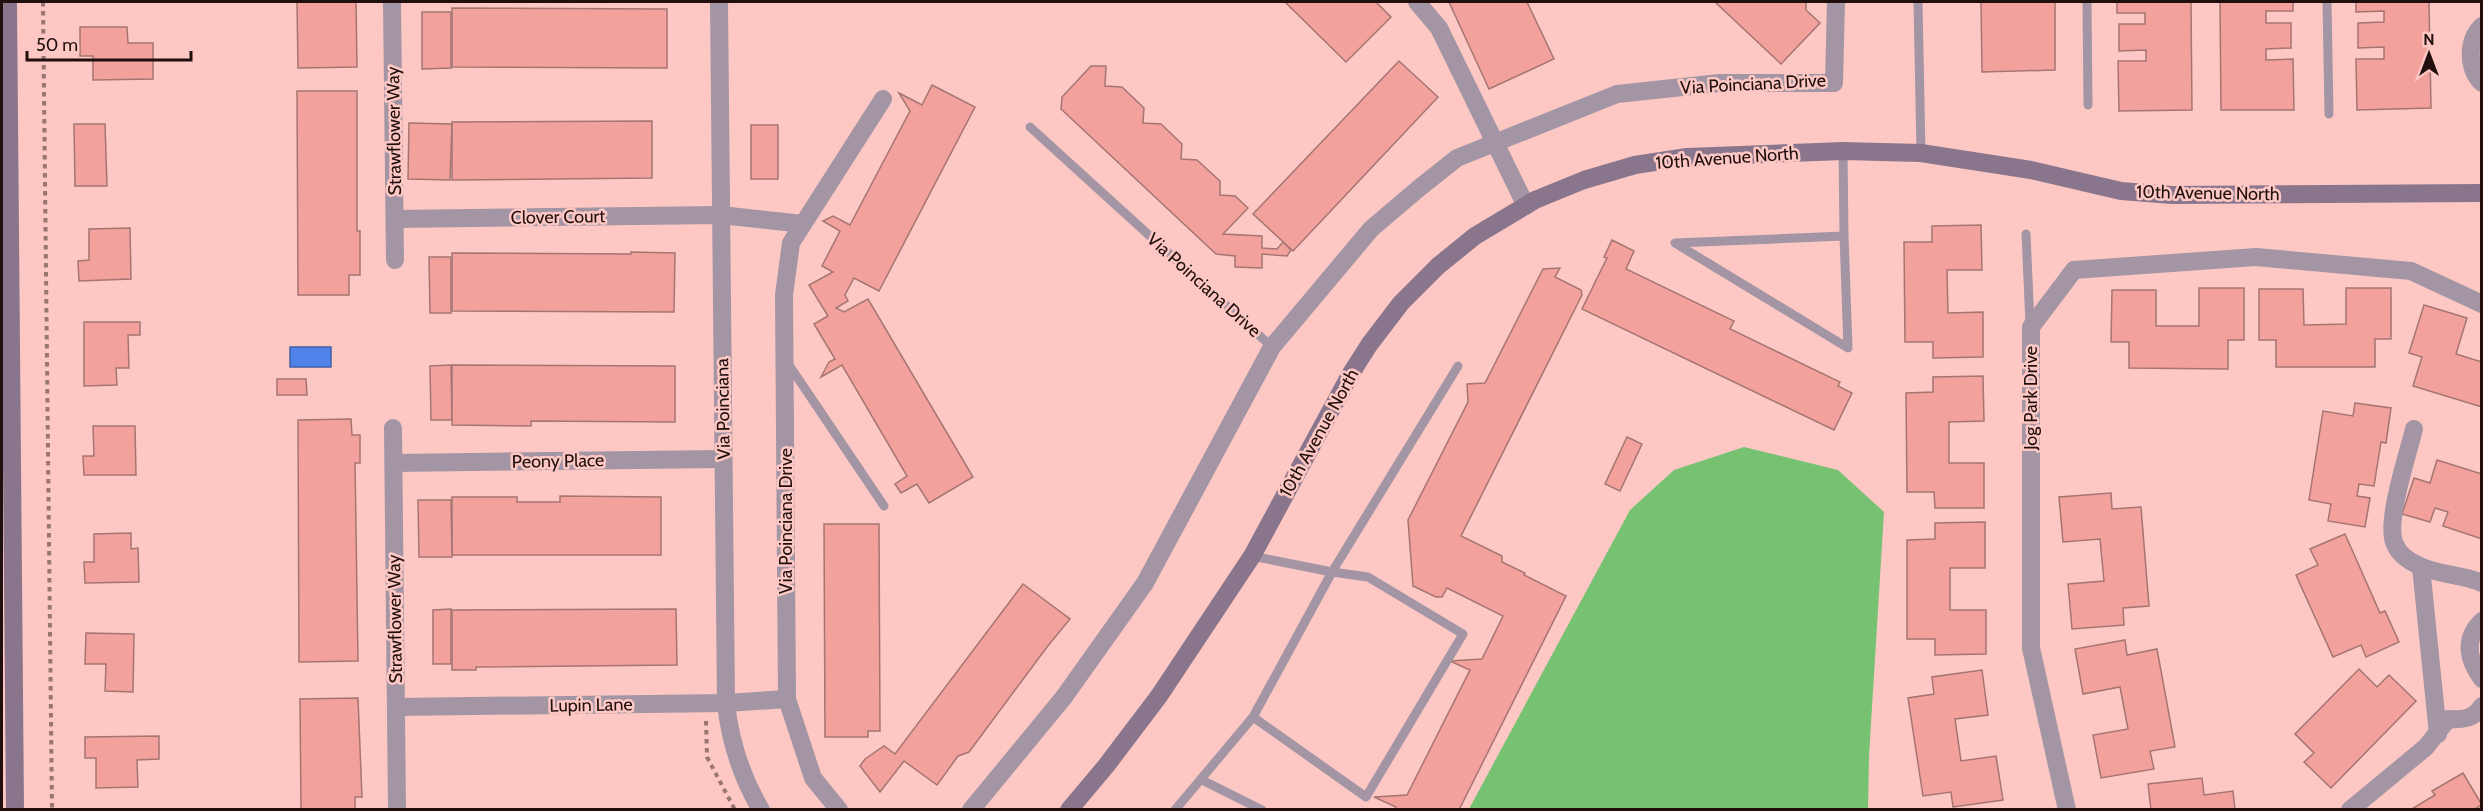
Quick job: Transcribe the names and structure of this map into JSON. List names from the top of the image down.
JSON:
{
  "streets": {
    "street": [
      "Via Poinciana Drive",
      "Strawflower Way",
      "10th Avenue North",
      "Clover Court",
      "Jog Park Drive",
      "Via Poinciana",
      "Peony Place",
      "Lupin Lane"
    ]
  },
  "crossings": [
    ["Via Poinciana Drive", "Lupin Lane"],
    ["Strawflower Way", "Clover Court"],
    ["Strawflower Way", "Peony Place"],
    ["Strawflower Way", "Lupin Lane"],
    ["Clover Court", "Via Poinciana"],
    ["Via Poinciana", "Peony Place"],
    ["Via Poinciana", "Lupin Lane"]
  ],
  "scale_bar": "50 m",
  "north": "top"
}
